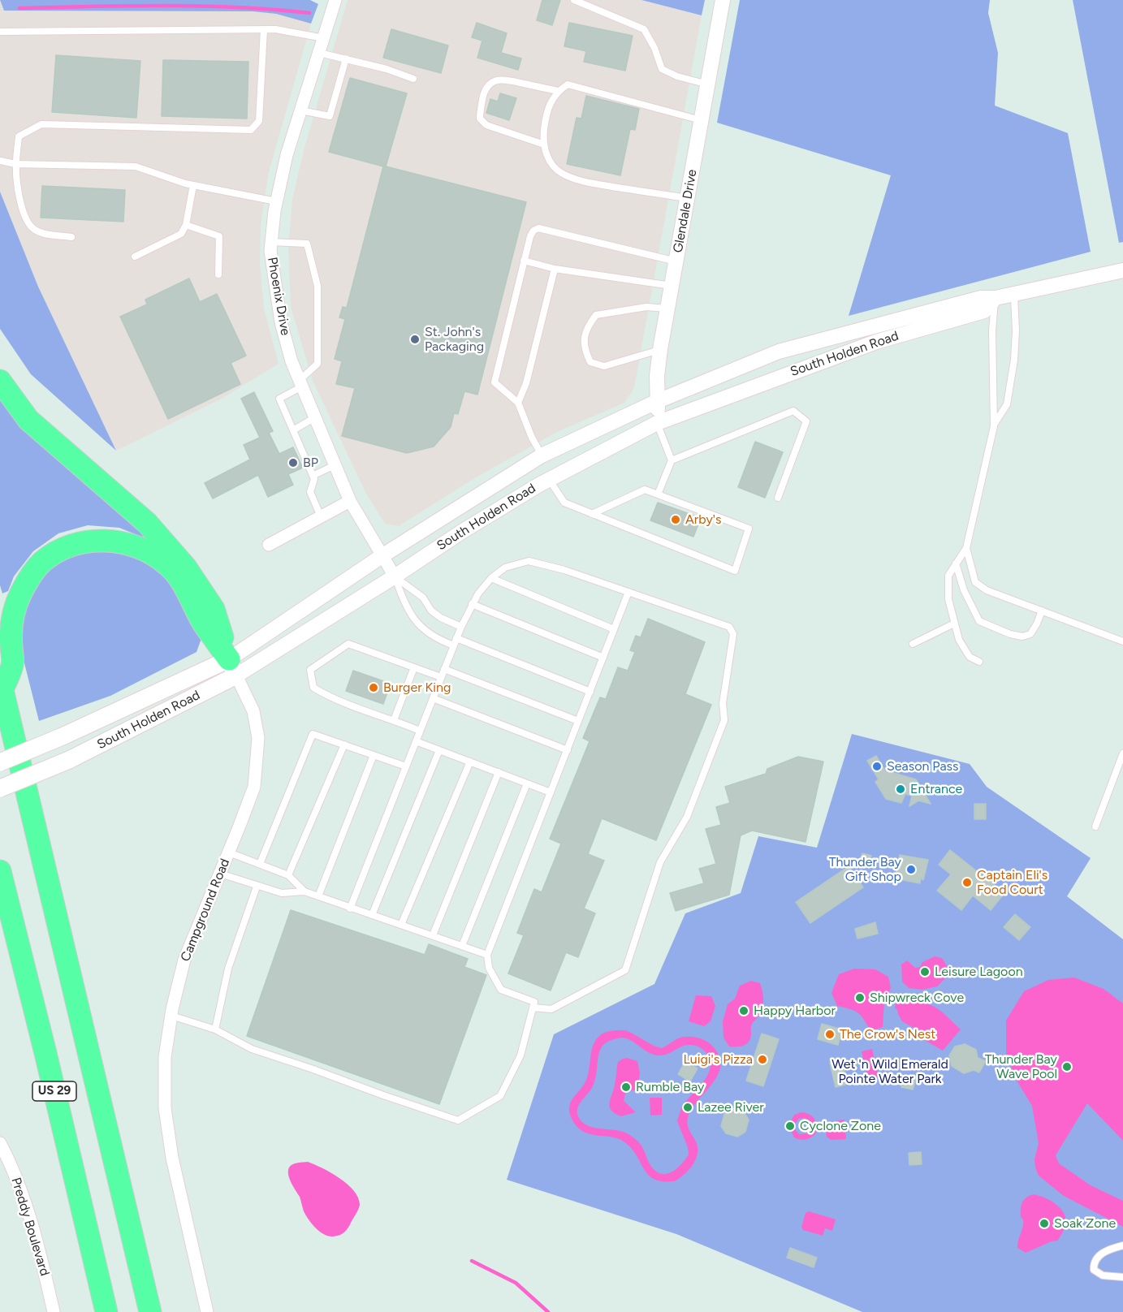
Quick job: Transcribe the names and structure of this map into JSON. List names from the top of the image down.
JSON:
{
  "streets": {
    "highway": ["US 29"],
    "main road": ["South Holden Road"],
    "street": [
      "Glendale Drive",
      "Phoenix Drive",
      "Campground Road",
      "Preddy Boulevard"
    ]
  },
  "crossings": [
    ["Glendale Drive", "South Holden Road"],
    ["Phoenix Drive", "South Holden Road"],
    ["South Holden Road", "Campground Road"]
  ],
  "parks": ["Wet 'n Wild Emerald Pointe Water Park"],
  "places": [
    "St. John's Packaging",
    "BP",
    "Arby's",
    "Burger King",
    "Season Pass",
    "Entrance",
    "Thunder Bay Gift Shop",
    "Captain Eli's Food Court",
    "Leisure Lagoon",
    "Shipwreck Cove",
    "Happy Harbor",
    "The Crow's Nest",
    "Luigi's Pizza",
    "Thunder Bay Wave Pool",
    "Rumble Bay",
    "Lazee River",
    "Cyclone Zone",
    "Soak Zone"
  ]
}
